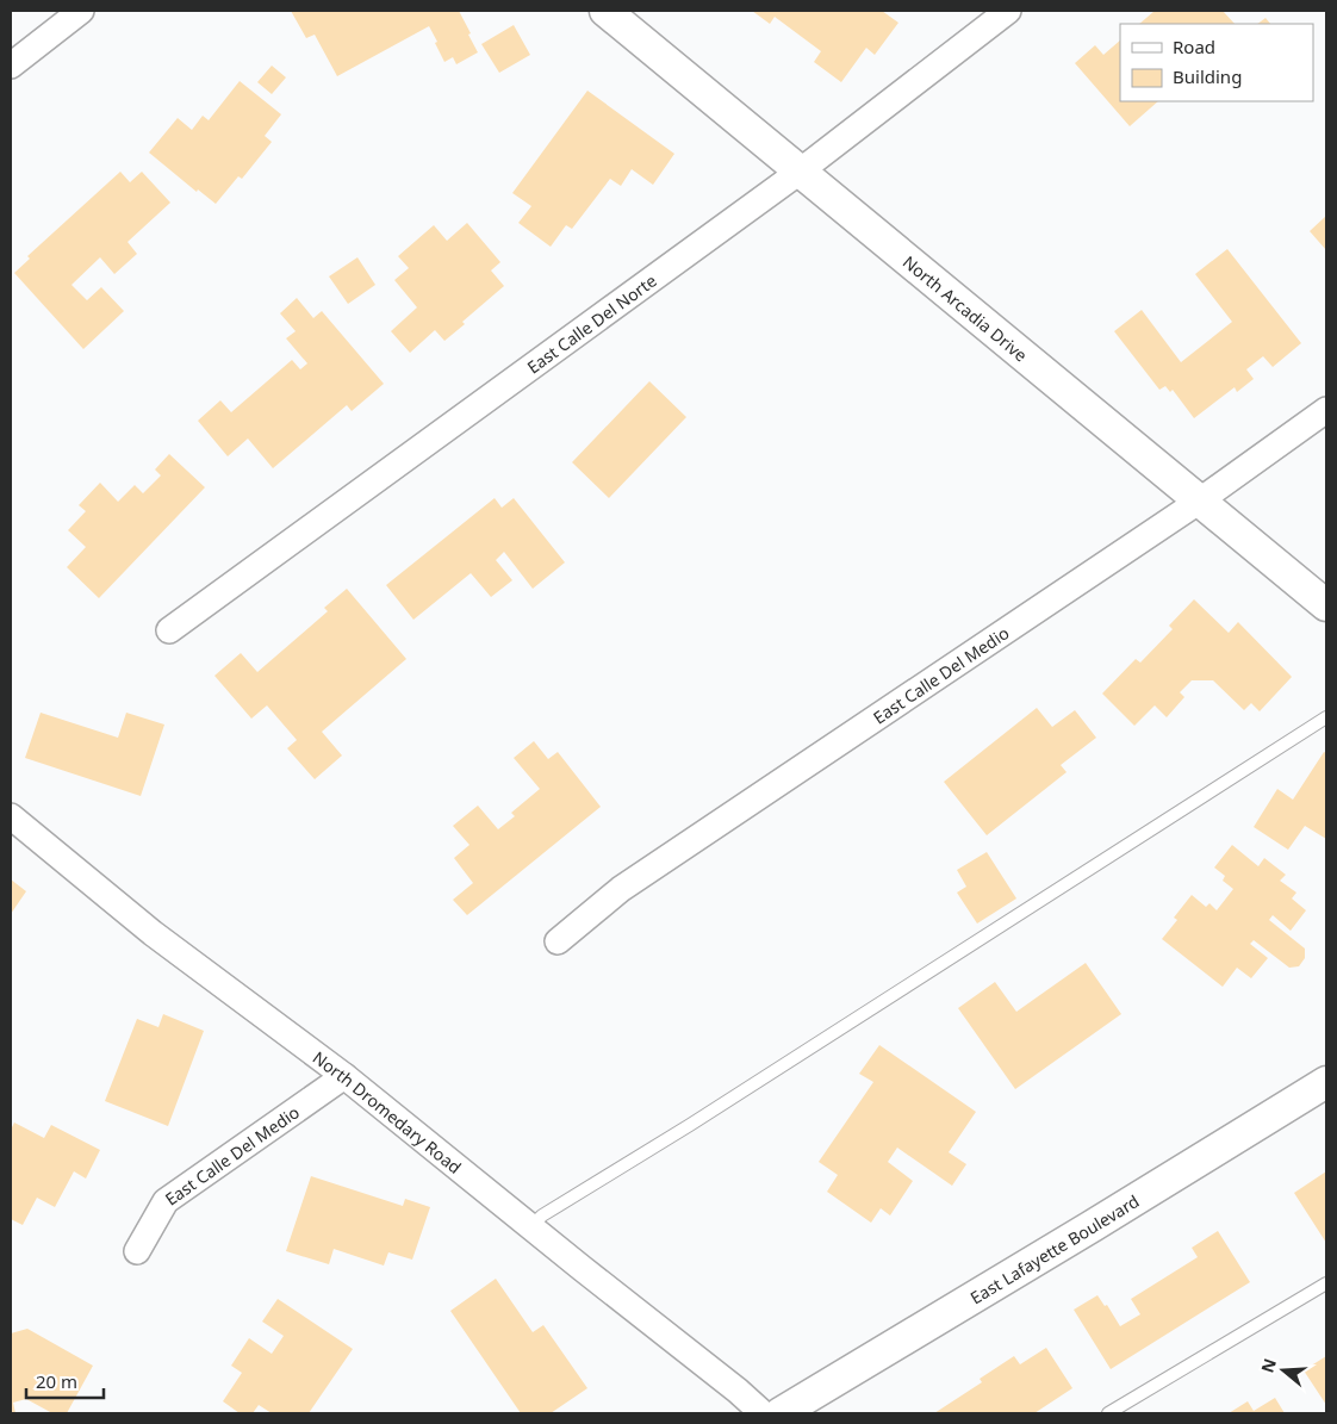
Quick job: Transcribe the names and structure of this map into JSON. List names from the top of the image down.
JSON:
{
  "streets": {
    "street": [
      "North Arcadia Drive",
      "East Calle Del Norte",
      "East Calle Del Medio",
      "North Dromedary Road",
      "East Lafayette Boulevard"
    ]
  },
  "crossings": [
    ["North Arcadia Drive", "East Calle Del Norte"],
    ["North Arcadia Drive", "East Calle Del Medio"],
    ["East Calle Del Medio", "North Dromedary Road"],
    ["North Dromedary Road", "East Lafayette Boulevard"]
  ],
  "legend": ["Road", "Building"],
  "scale_bar": "20 m",
  "north": "left"
}
